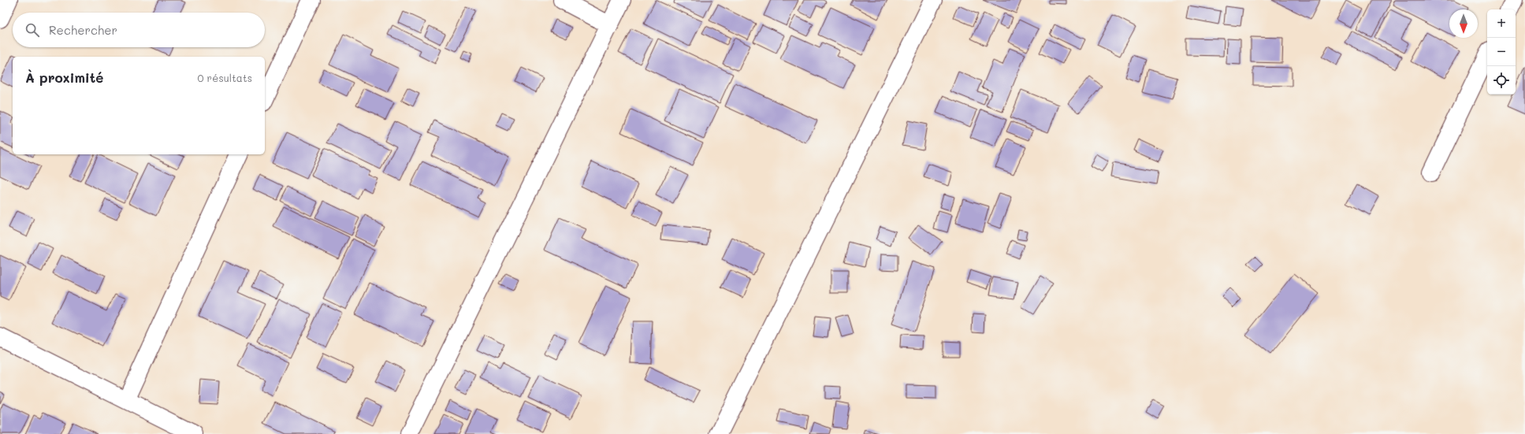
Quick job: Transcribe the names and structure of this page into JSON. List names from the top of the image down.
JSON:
{
  "north": "bottom",
  "page": {
    "map_buttons": ["+", "−"],
    "search": "Rechercher",
    "heading": ["À proximité", "0 résultats"]
  }
}
